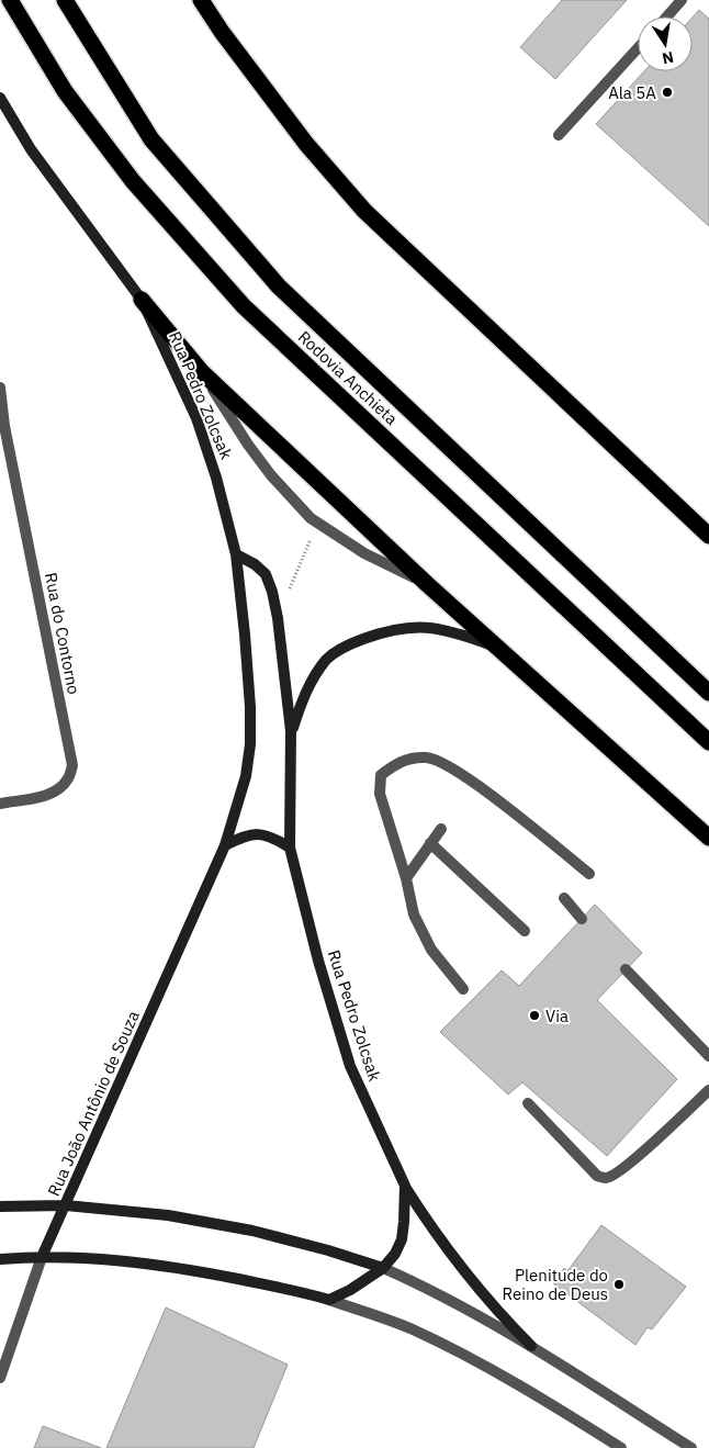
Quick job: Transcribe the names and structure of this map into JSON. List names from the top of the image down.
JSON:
{
  "streets": {
    "highway": ["Rodovia Anchieta"],
    "main road": ["Rua Pedro Zolcsak", "Rua João Antônio de Souza"],
    "street": ["Rua do Contorno"]
  },
  "crossings": [
    ["Rua Pedro Zolcsak", "Rua João Antônio de Souza"]
  ],
  "places": ["Ala 5A", "Via", "Plenitude do Reino de Deus"],
  "north": "bottom"
}
